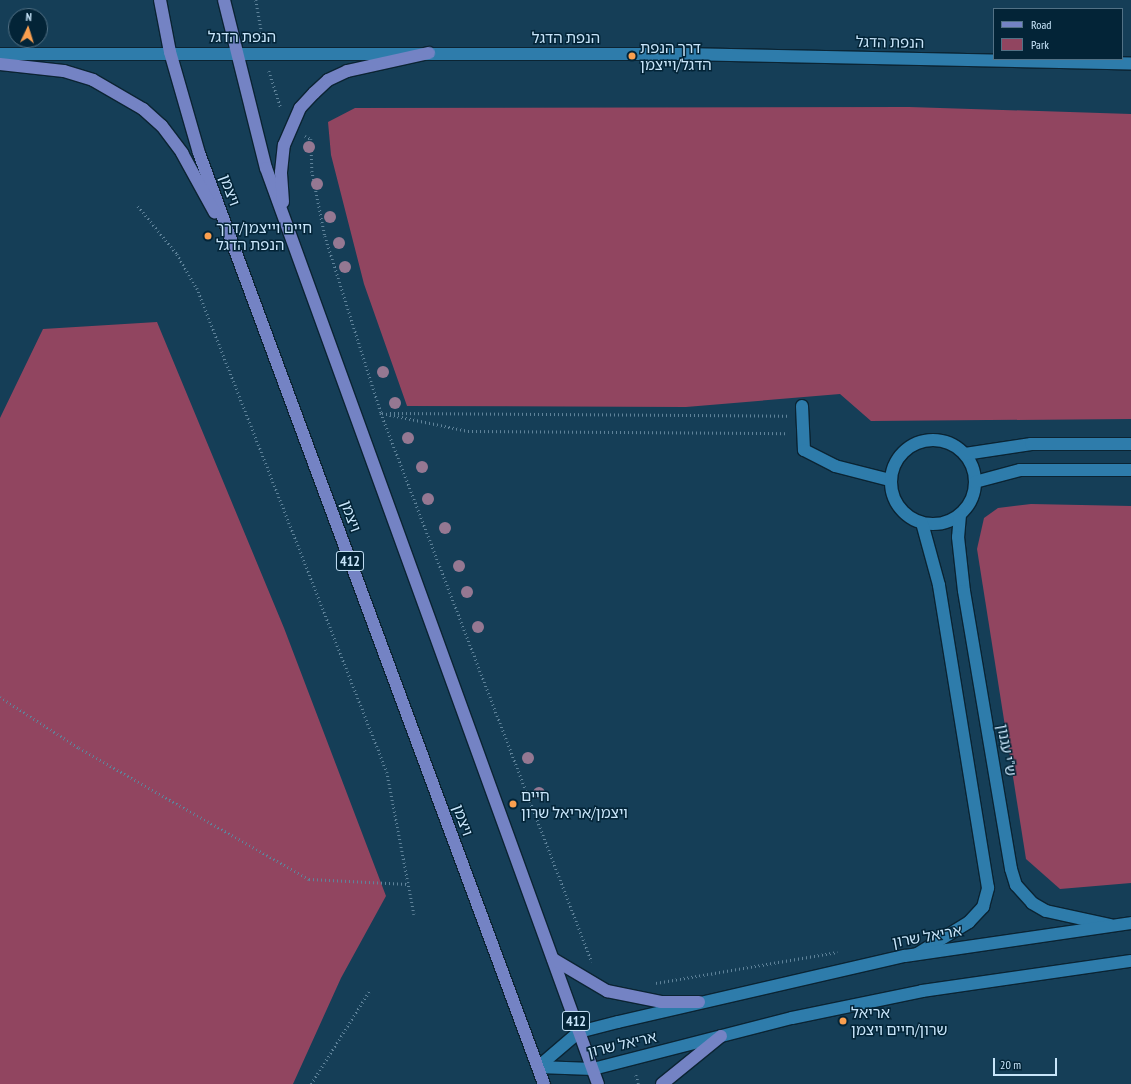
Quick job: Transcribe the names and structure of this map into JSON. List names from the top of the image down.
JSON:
{
  "streets": {
    "main road": ["ויצמן", "412"],
    "street": ["הנפת הדגל", "ש\"י עגנון", "אריאל שרון"]
  },
  "crossings": [
    ["הנפת הדגל", "ויצמן"],
    ["הנפת הדגל", "412"],
    ["ויצמן", "אריאל שרון"],
    ["412", "אריאל שרון"],
    ["ש\"י עגנון", "אריאל שרון"]
  ],
  "places": [
    "דרך הנפת הדגל/וייצמן",
    "חיים וייצמן/דרך הנפת הדגל",
    "חיים ויצמן/אריאל שרון",
    "אריאל שרון/חיים ויצמן"
  ],
  "legend": ["Road", "Park"],
  "scale_bar": "20 m",
  "north": "top"
}
